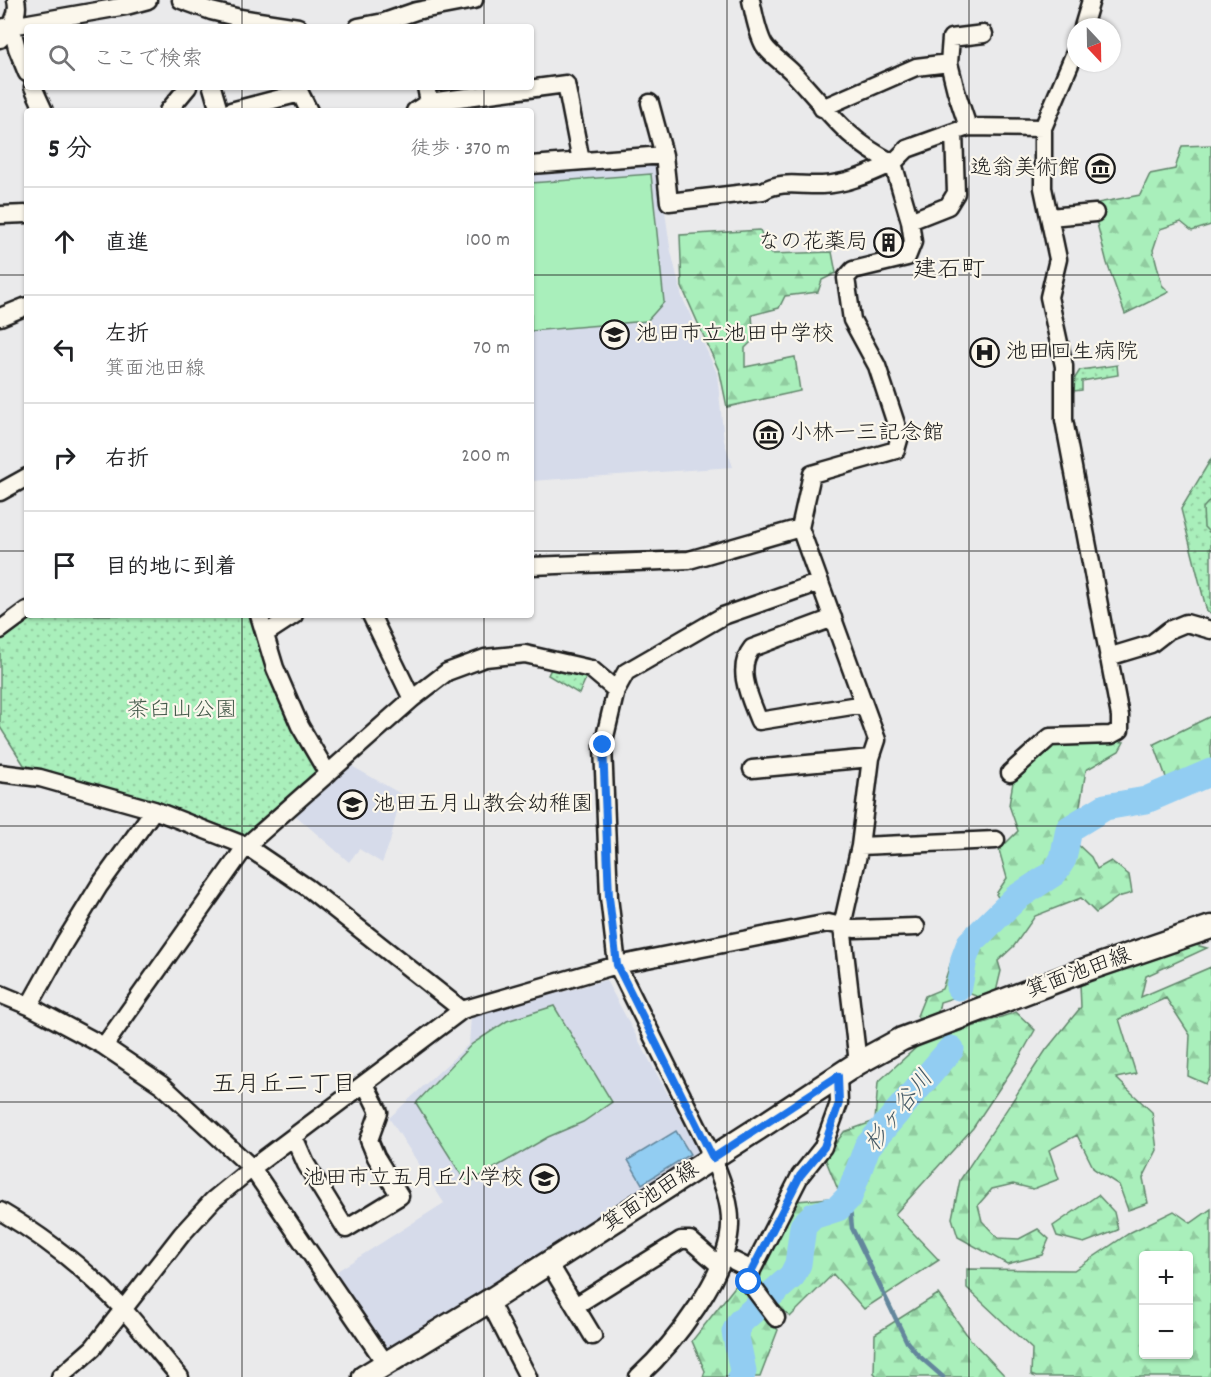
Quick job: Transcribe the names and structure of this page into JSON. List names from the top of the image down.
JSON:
{
  "streets": {
    "main road": ["箕面池田線"]
  },
  "districts": ["建石町", "五月丘二丁目"],
  "water": ["杉ヶ谷川"],
  "parks": ["茶臼山公園"],
  "places": {
    "museum": ["逸翁美術館", "小林一三記念館"],
    "building": ["なの花薬局"],
    "school or university": ["池田市立池田中学校", "池田五月山教会幼稚園", "池田市立五月丘小学校"],
    "hospital": ["池田回生病院"]
  },
  "north": "bottom",
  "page": {
    "search": "ここで検索",
    "heading": ["5 分", "徒歩 · 370 m"],
    "list": [
      ["直進", "100 m"],
      ["左折", "箕面池田線", "70 m"],
      ["右折", "200 m"],
      "目的地に到着"
    ],
    "map_buttons": ["+", "−"]
  }
}
